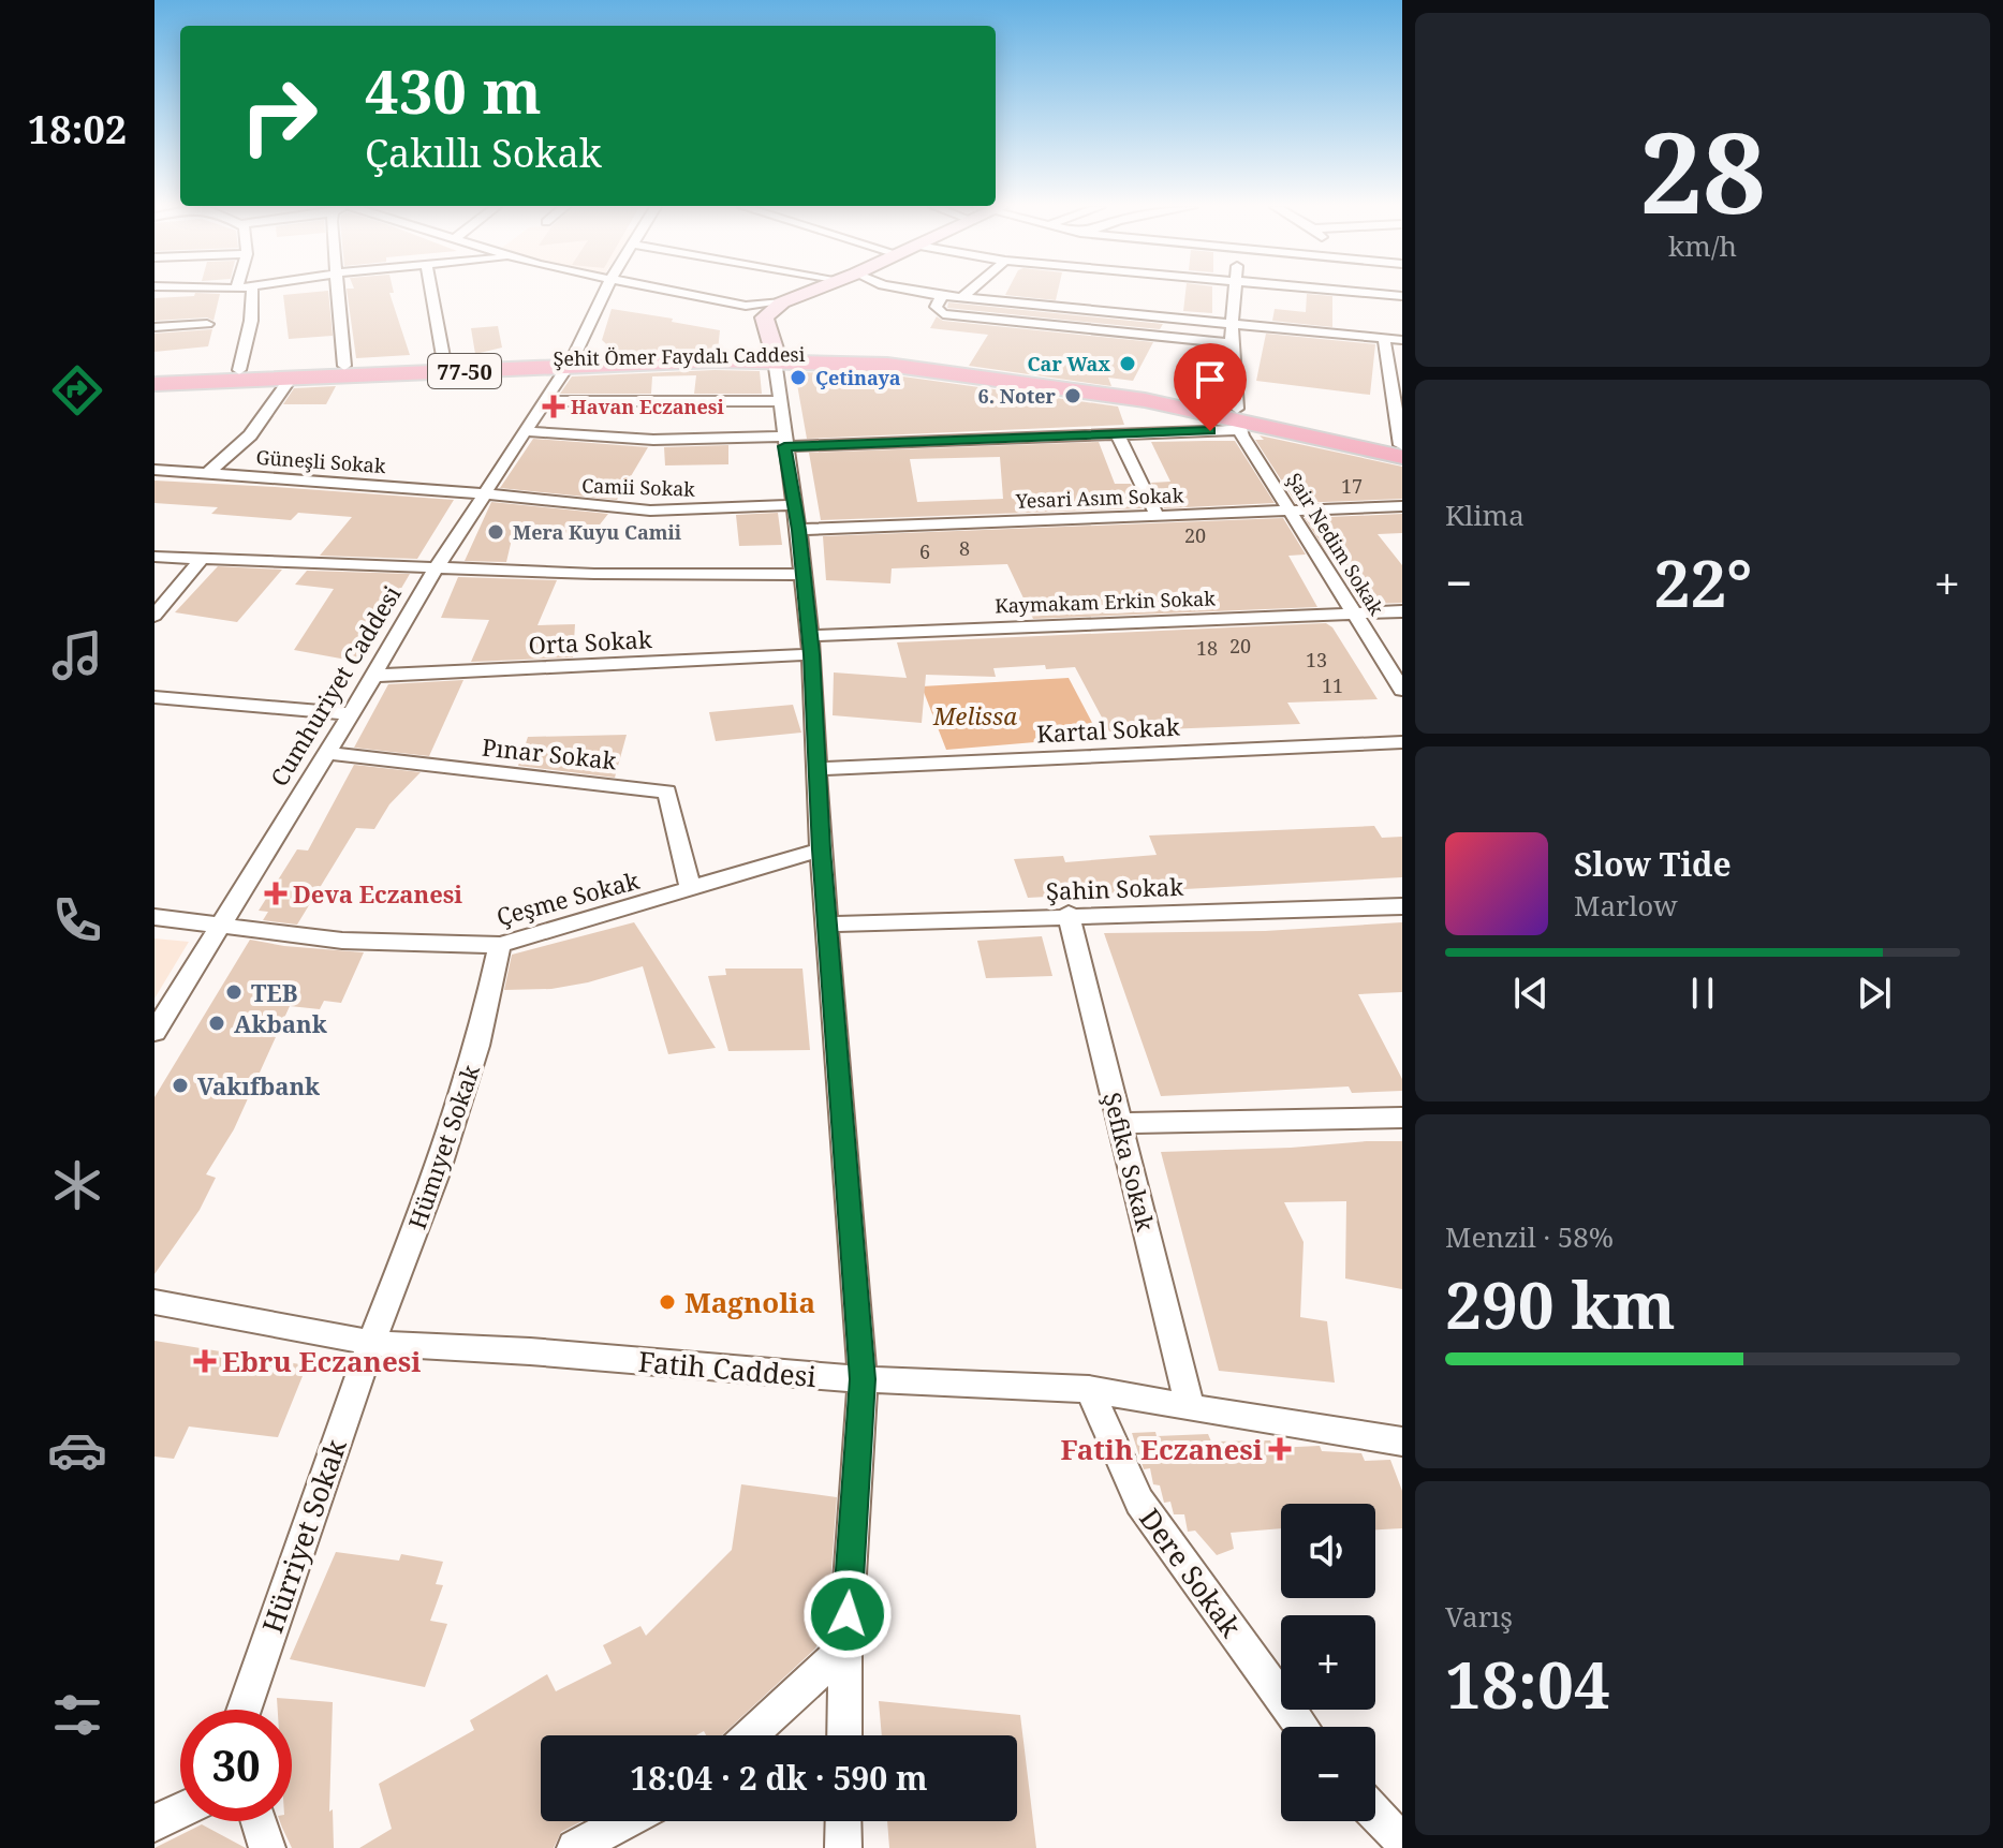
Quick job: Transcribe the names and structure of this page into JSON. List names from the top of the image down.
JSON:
{
  "streets": {
    "main road": ["Şehit Ömer Faydalı Caddesi", "77-50"],
    "street": [
      "Güneşli Sokak",
      "Camii Sokak",
      "Yesari Asım Sokak",
      "Şair Nedim Sokak",
      "Kaymakam Erkin Sokak",
      "Orta Sokak",
      "Cumhuriyet Caddesi",
      "Kartal Sokak",
      "Pınar Sokak",
      "Şahin Sokak",
      "Çeşme Sokak",
      "Hümıyet Sokak",
      "Şefika Sokak",
      "Fatih Caddesi",
      "Hürriyet Sokak",
      "Dere Sokak"
    ]
  },
  "crossings": [
    ["Şehit Ömer Faydalı Caddesi", "Şair Nedim Sokak"],
    ["Şehit Ömer Faydalı Caddesi", "Cumhuriyet Caddesi"],
    ["Güneşli Sokak", "Camii Sokak"],
    ["Güneşli Sokak", "Cumhuriyet Caddesi"],
    ["Camii Sokak", "Cumhuriyet Caddesi"],
    ["Yesari Asım Sokak", "Şair Nedim Sokak"],
    ["Şair Nedim Sokak", "Kaymakam Erkin Sokak"],
    ["Kaymakam Erkin Sokak", "Orta Sokak"],
    ["Orta Sokak", "Cumhuriyet Caddesi"],
    ["Cumhuriyet Caddesi", "Pınar Sokak"],
    ["Cumhuriyet Caddesi", "Çeşme Sokak"],
    ["Pınar Sokak", "Çeşme Sokak"],
    ["Şahin Sokak", "Şefika Sokak"],
    ["Çeşme Sokak", "Hümıyet Sokak"],
    ["Hümıyet Sokak", "Fatih Caddesi"],
    ["Hümıyet Sokak", "Hürriyet Sokak"],
    ["Şefika Sokak", "Fatih Caddesi"],
    ["Fatih Caddesi", "Hürriyet Sokak"],
    ["Fatih Caddesi", "Dere Sokak"]
  ],
  "parks": ["Melissa"],
  "places": {
    "other": [
      "Car Wax",
      "Çetinaya",
      "6. Noter",
      "Mera Kuyu Camii",
      "TEB",
      "Akbank",
      "Vakıfbank",
      "Magnolia"
    ],
    "health": [
      "Havan Eczanesi",
      "Deva Eczanesi",
      "Ebru Eczanesi",
      "Fatih Eczanesi"
    ]
  },
  "house_numbers": [
    "17",
    "20",
    "8",
    "6",
    "20",
    "18",
    "13",
    "11"
  ],
  "page": {
    "tabs": "18:02",
    "tile": [
      ["28", "km/h"],
      "Klima",
      ["Menzil · 58%", "290 km"],
      ["Varış", "18:04"]
    ],
    "turn": ["430 m", "Çakıllı Sokak"],
    "heat": ["−", "22°", "+"],
    "song": ["Slow Tide", "Marlow"],
    "map_buttons": ["+", "−"],
    "limit": "30",
    "trip": "18:04 · 2 dk · 590 m"
  }
}
